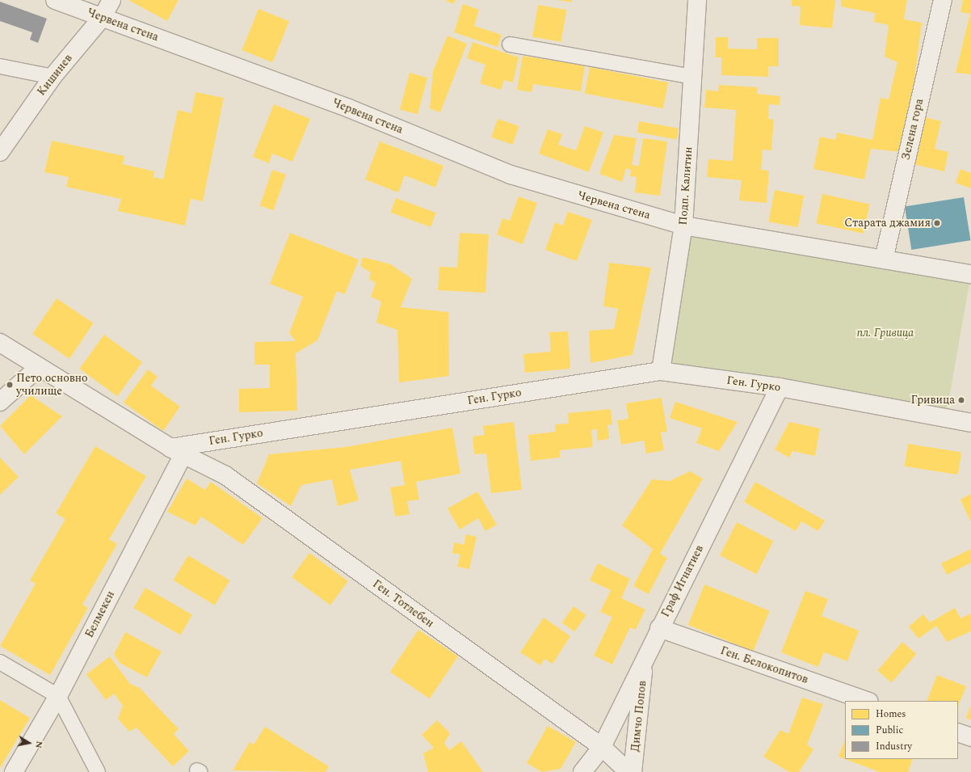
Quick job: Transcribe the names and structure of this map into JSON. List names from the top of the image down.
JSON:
{
  "streets": {
    "street": [
      "Червена стена",
      "Кишинев",
      "Зелена гора",
      "Подп. Калитин",
      "Ген. Гурко",
      "Граф Игнатиев",
      "Ген. Тотлебен",
      "Белмекен",
      "Ген. Белокопитов",
      "Димчо Попов"
    ]
  },
  "crossings": [
    ["Червена стена", "Кишинев"],
    ["Червена стена", "Зелена гора"],
    ["Червена стена", "Подп. Калитин"],
    ["Подп. Калитин", "Ген. Гурко"],
    ["Ген. Гурко", "Граф Игнатиев"],
    ["Ген. Гурко", "Ген. Тотлебен"],
    ["Ген. Гурко", "Белмекен"],
    ["Граф Игнатиев", "Ген. Тотлебен"],
    ["Граф Игнатиев", "Ген. Белокопитов"],
    ["Граф Игнатиев", "Димчо Попов"],
    ["Ген. Тотлебен", "Белмекен"]
  ],
  "parks": ["пл. Гривица"],
  "places": ["Старата джамия", "Пето основно училище", "Гривица"],
  "legend": ["Homes", "Public", "Industry"],
  "north": "right"
}
